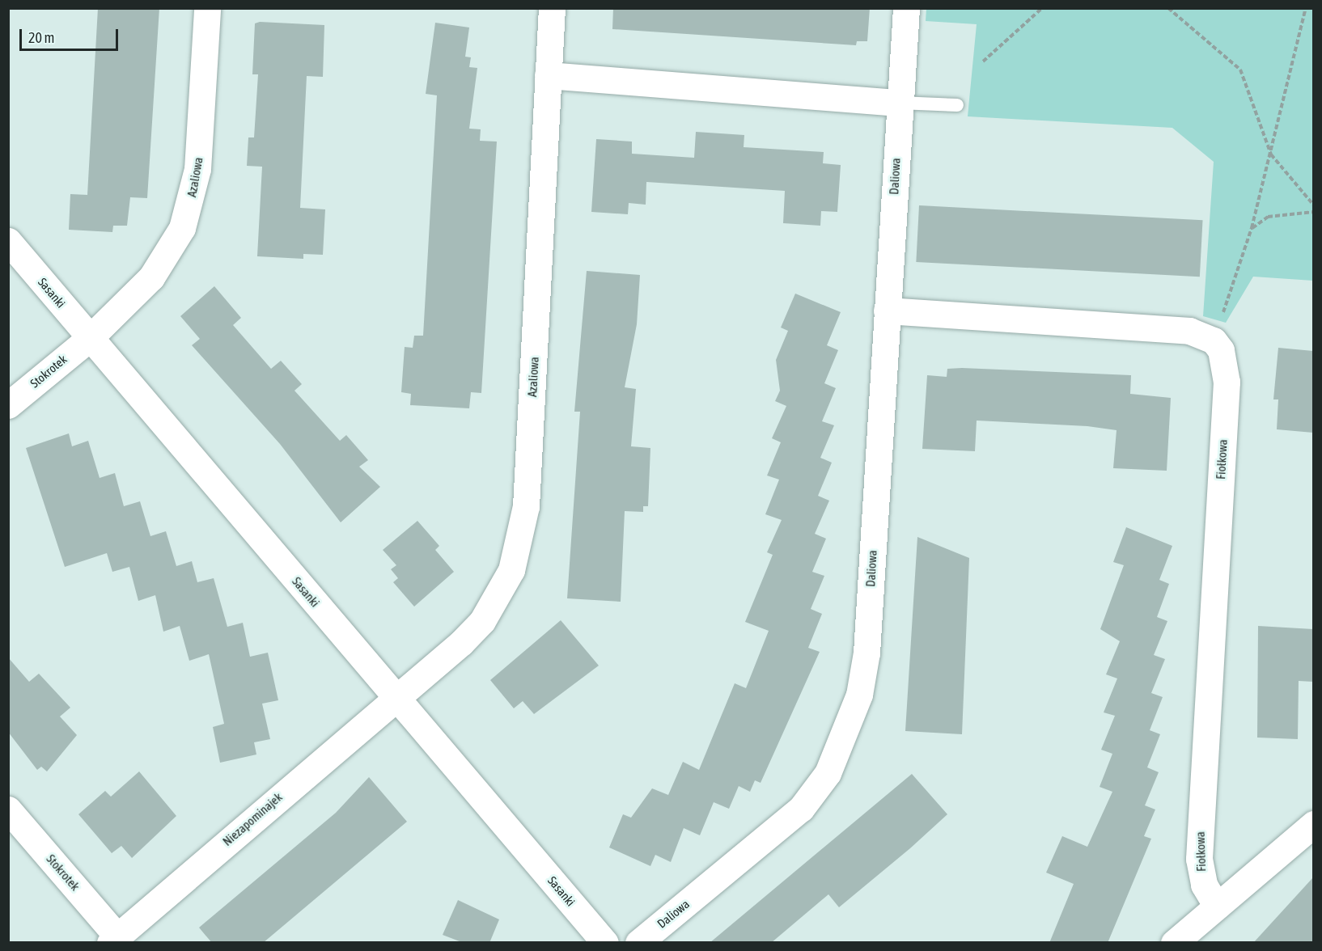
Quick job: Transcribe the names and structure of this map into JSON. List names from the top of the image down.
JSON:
{
  "streets": {
    "street": [
      "Daliowa",
      "Azaliowa",
      "Sasanki",
      "Stokrotek",
      "Fiołkowa",
      "Niezapominajek"
    ]
  },
  "crossings": [
    ["Azaliowa", "Sasanki"],
    ["Azaliowa", "Stokrotek"],
    ["Azaliowa", "Niezapominajek"],
    ["Sasanki", "Stokrotek"],
    ["Sasanki", "Niezapominajek"],
    ["Stokrotek", "Niezapominajek"]
  ],
  "scale_bar": "20 m"
}
